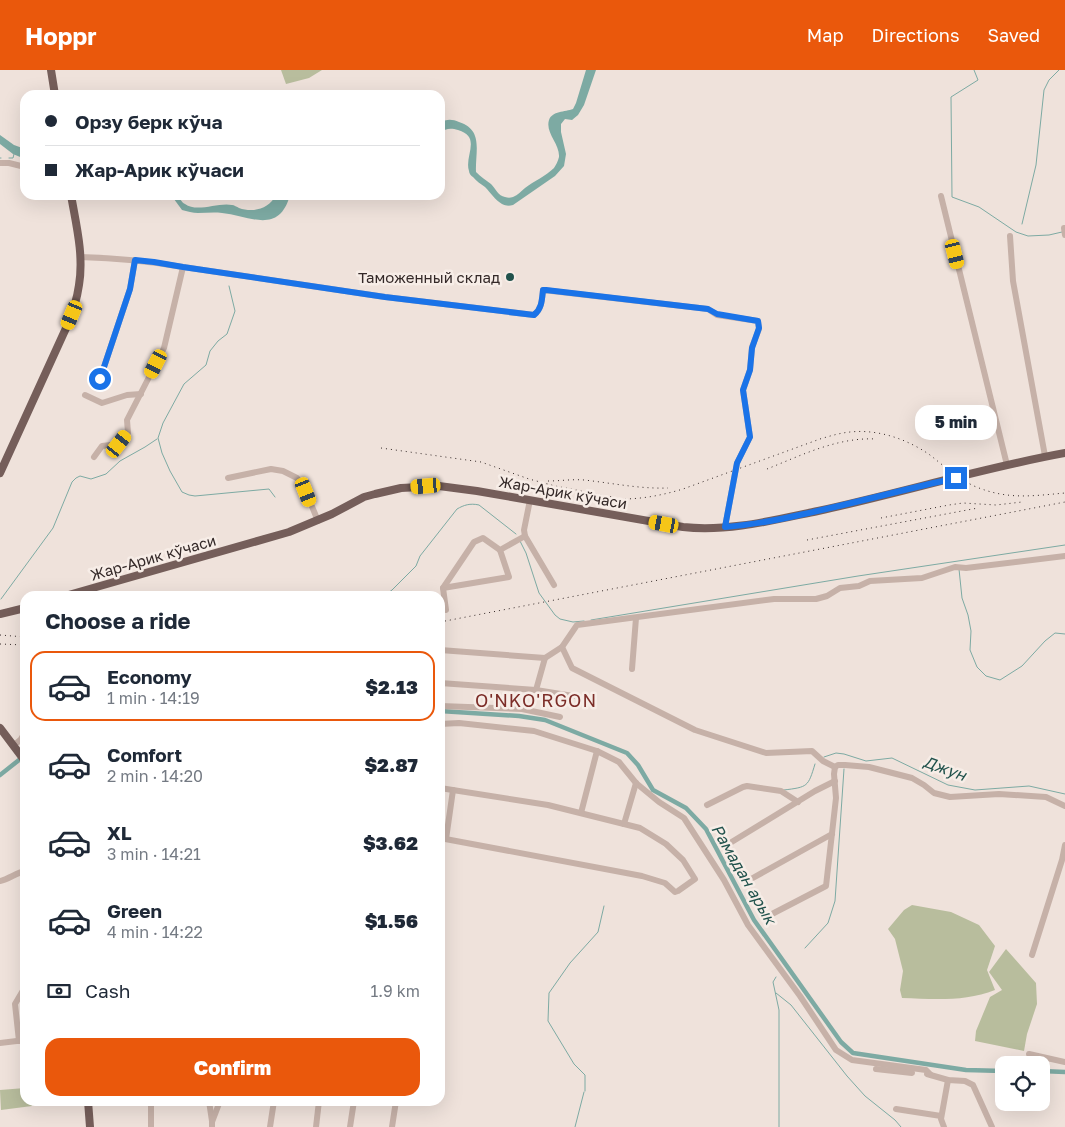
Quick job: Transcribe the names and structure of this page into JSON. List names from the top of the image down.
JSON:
{
  "streets": {
    "main road": ["Жар-Арик кўчаси"]
  },
  "districts": ["O'NKO'RGON"],
  "water": ["Джун", "Рамадан арык"],
  "places": ["Таможенный склад"],
  "page": {
    "header": "Hoppr",
    "nav": ["Map", "Directions", "Saved"],
    "banner": ["Орзу берк кўча", "Жар-Арик кўчаси"],
    "bubble": "5 min",
    "heading": "Choose a ride",
    "list": [
      {
        "name": "Economy",
        "note": "1 min · 14:19",
        "value": "$2.13"
      },
      {
        "name": "Comfort",
        "note": "2 min · 14:20",
        "value": "$2.87"
      },
      {
        "name": "XL",
        "note": "3 min · 14:21",
        "value": "$3.62"
      },
      {
        "name": "Green",
        "note": "4 min · 14:22",
        "value": "$1.56"
      }
    ],
    "pay": ["Cash", "1.9 km"],
    "buttons": "Confirm"
  }
}
